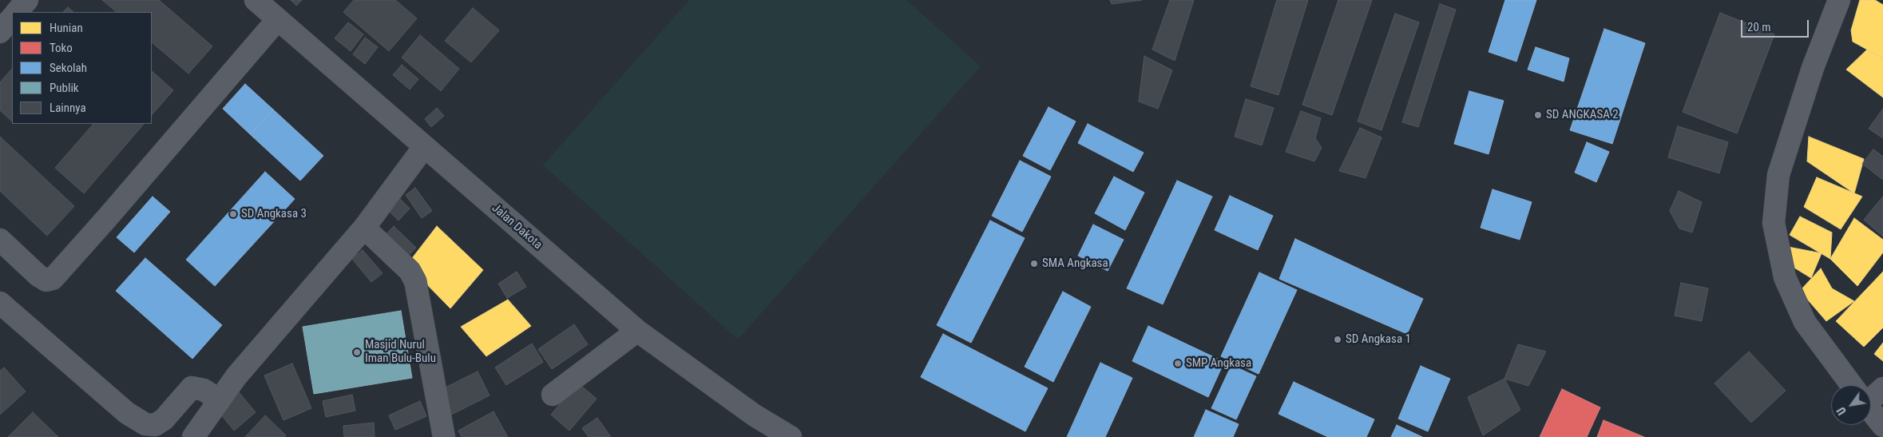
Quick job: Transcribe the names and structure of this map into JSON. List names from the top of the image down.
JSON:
{
  "streets": {
    "street": ["Jalan Dakota"]
  },
  "places": [
    "SD ANGKASA 2",
    "SD Angkasa 3",
    "SMA Angkasa",
    "SD Angkasa 1",
    "Masjid Nurul Iman Bulu-Bulu",
    "SMP Angkasa"
  ],
  "legend": [
    "Hunian",
    "Toko",
    "Sekolah",
    "Publik",
    "Lainnya"
  ],
  "scale_bar": "20 m",
  "north": "bottom left"
}
